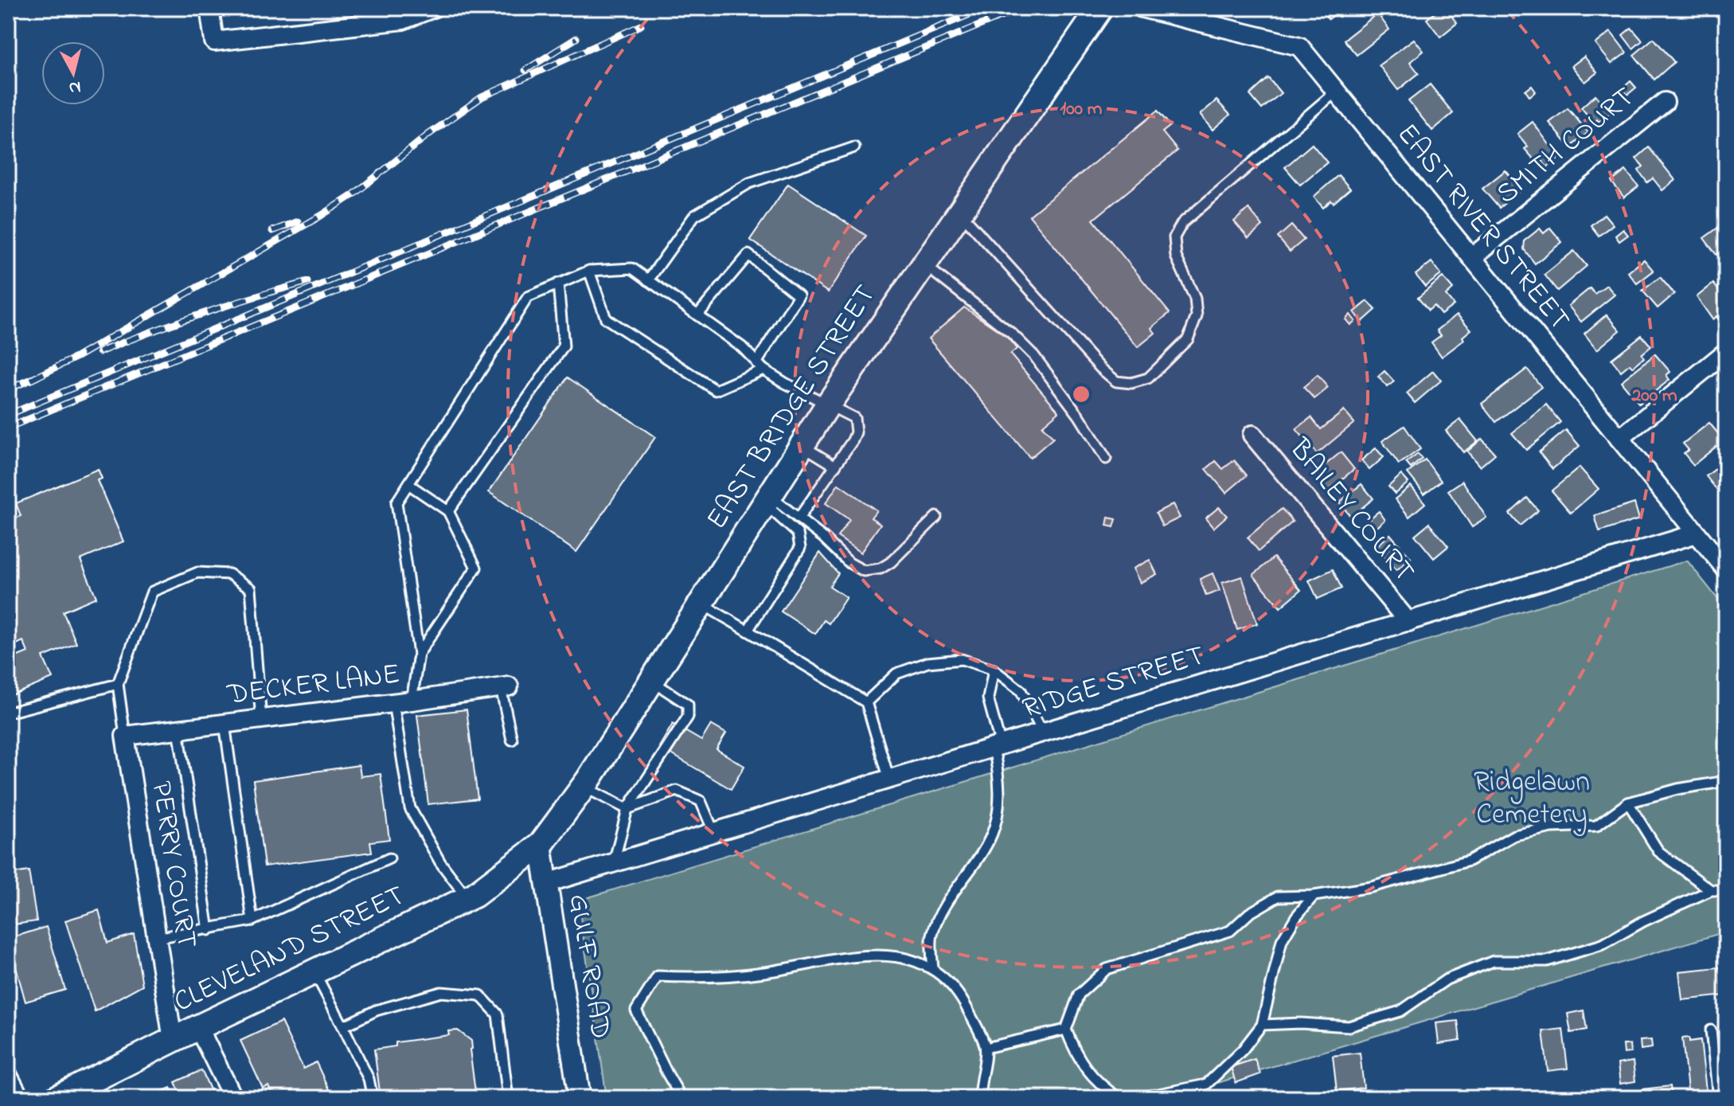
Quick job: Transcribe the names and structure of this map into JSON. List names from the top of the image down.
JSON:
{
  "streets": {
    "main road": ["EAST BRIDGE STREET", "CLEVELAND STREET"],
    "street": [
      "SMITH COURT",
      "EAST RIVER STREET",
      "BAILEY COURT",
      "RIDGE STREET",
      "DECKER LANE",
      "PERRY COURT",
      "GULF ROAD"
    ]
  },
  "crossings": [
    ["SMITH COURT", "EAST RIVER STREET"],
    ["EAST RIVER STREET", "RIDGE STREET"],
    ["EAST BRIDGE STREET", "CLEVELAND STREET"],
    ["EAST BRIDGE STREET", "GULF ROAD"],
    ["BAILEY COURT", "RIDGE STREET"],
    ["RIDGE STREET", "GULF ROAD"],
    ["DECKER LANE", "PERRY COURT"],
    ["PERRY COURT", "CLEVELAND STREET"],
    ["CLEVELAND STREET", "GULF ROAD"]
  ],
  "parks": ["Ridgelawn Cemetery"],
  "north": "bottom",
  "rings": ["100 m", "200 m"]
}
